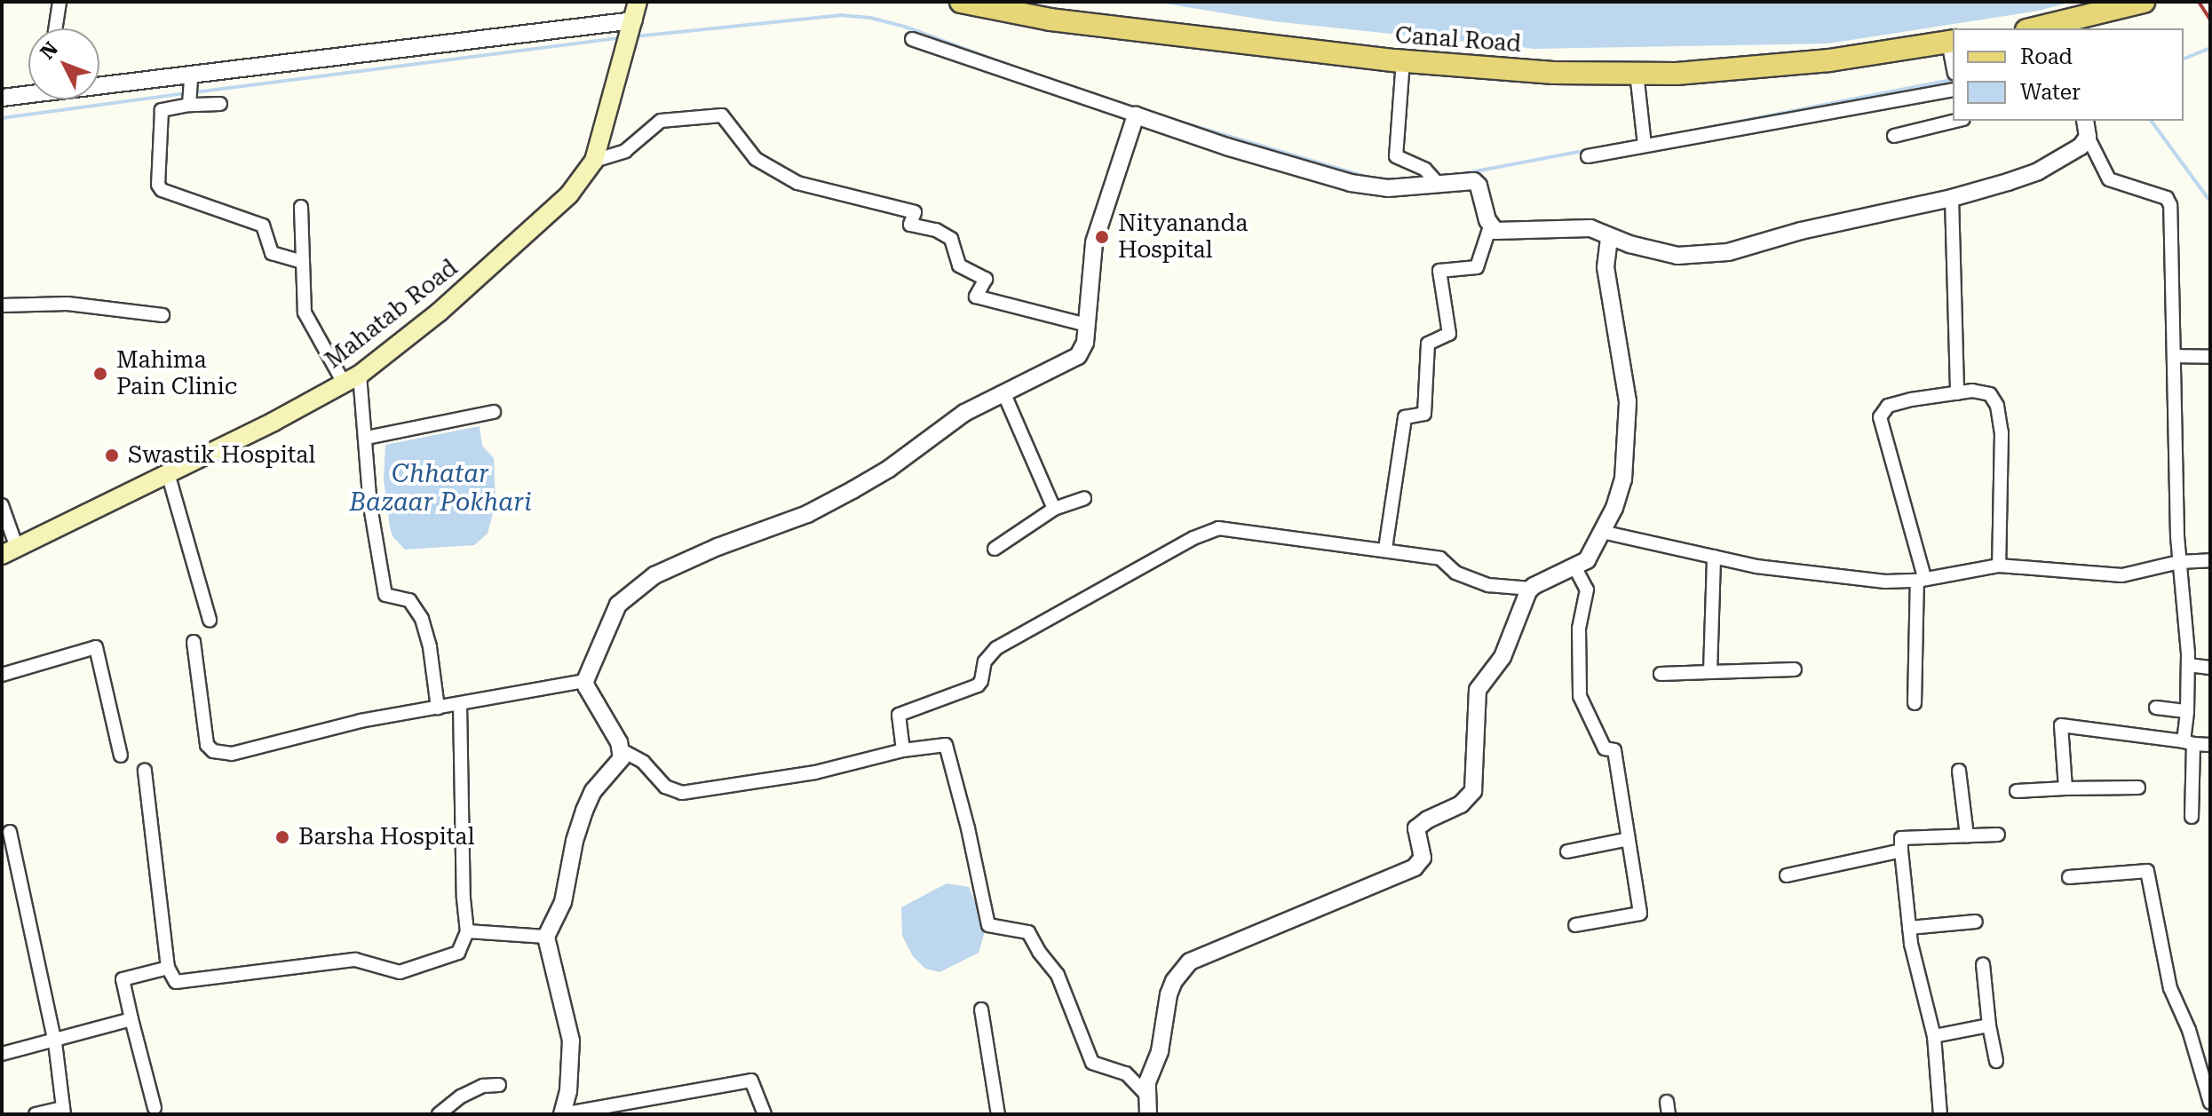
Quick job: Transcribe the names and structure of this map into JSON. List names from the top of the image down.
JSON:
{
  "streets": {
    "main road": ["Canal Road", "Mahatab Road"]
  },
  "water": ["Chhatar Bazaar Pokhari"],
  "places": [
    "Nityananda Hospital",
    "Mahima Pain Clinic",
    "Swastik Hospital",
    "Barsha Hospital"
  ],
  "legend": ["Road", "Water"],
  "north": "top left"
}
